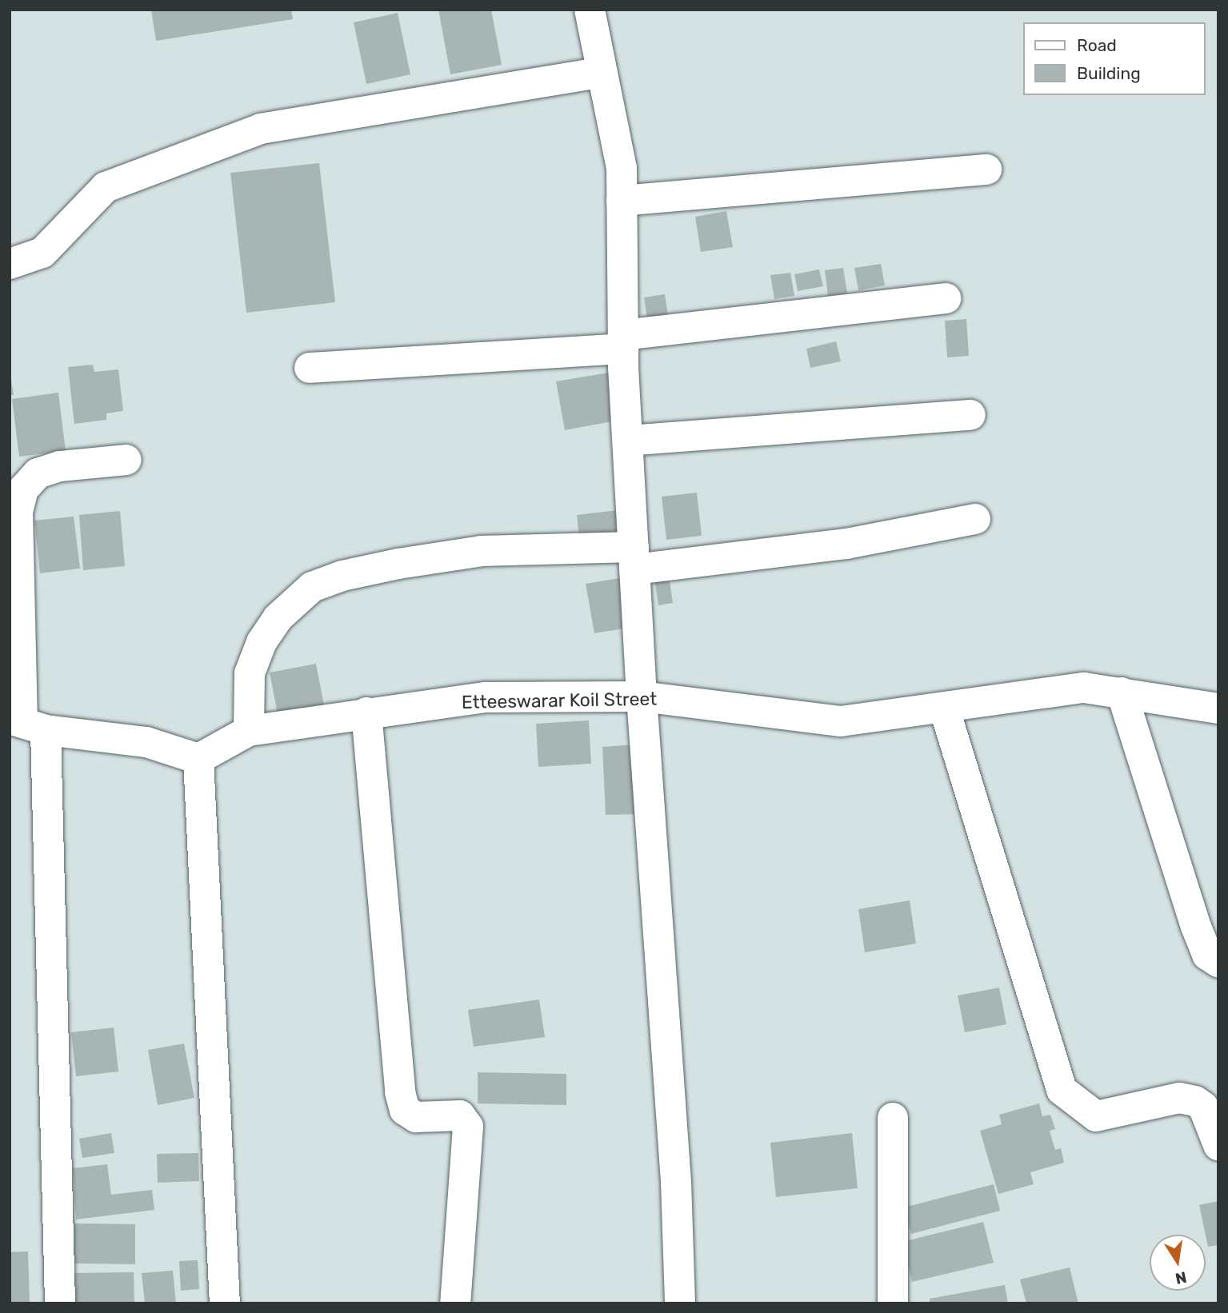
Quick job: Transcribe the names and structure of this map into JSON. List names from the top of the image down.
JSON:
{
  "streets": {
    "street": ["Etteeswarar Koil Street"]
  },
  "legend": ["Road", "Building"],
  "north": "bottom"
}
